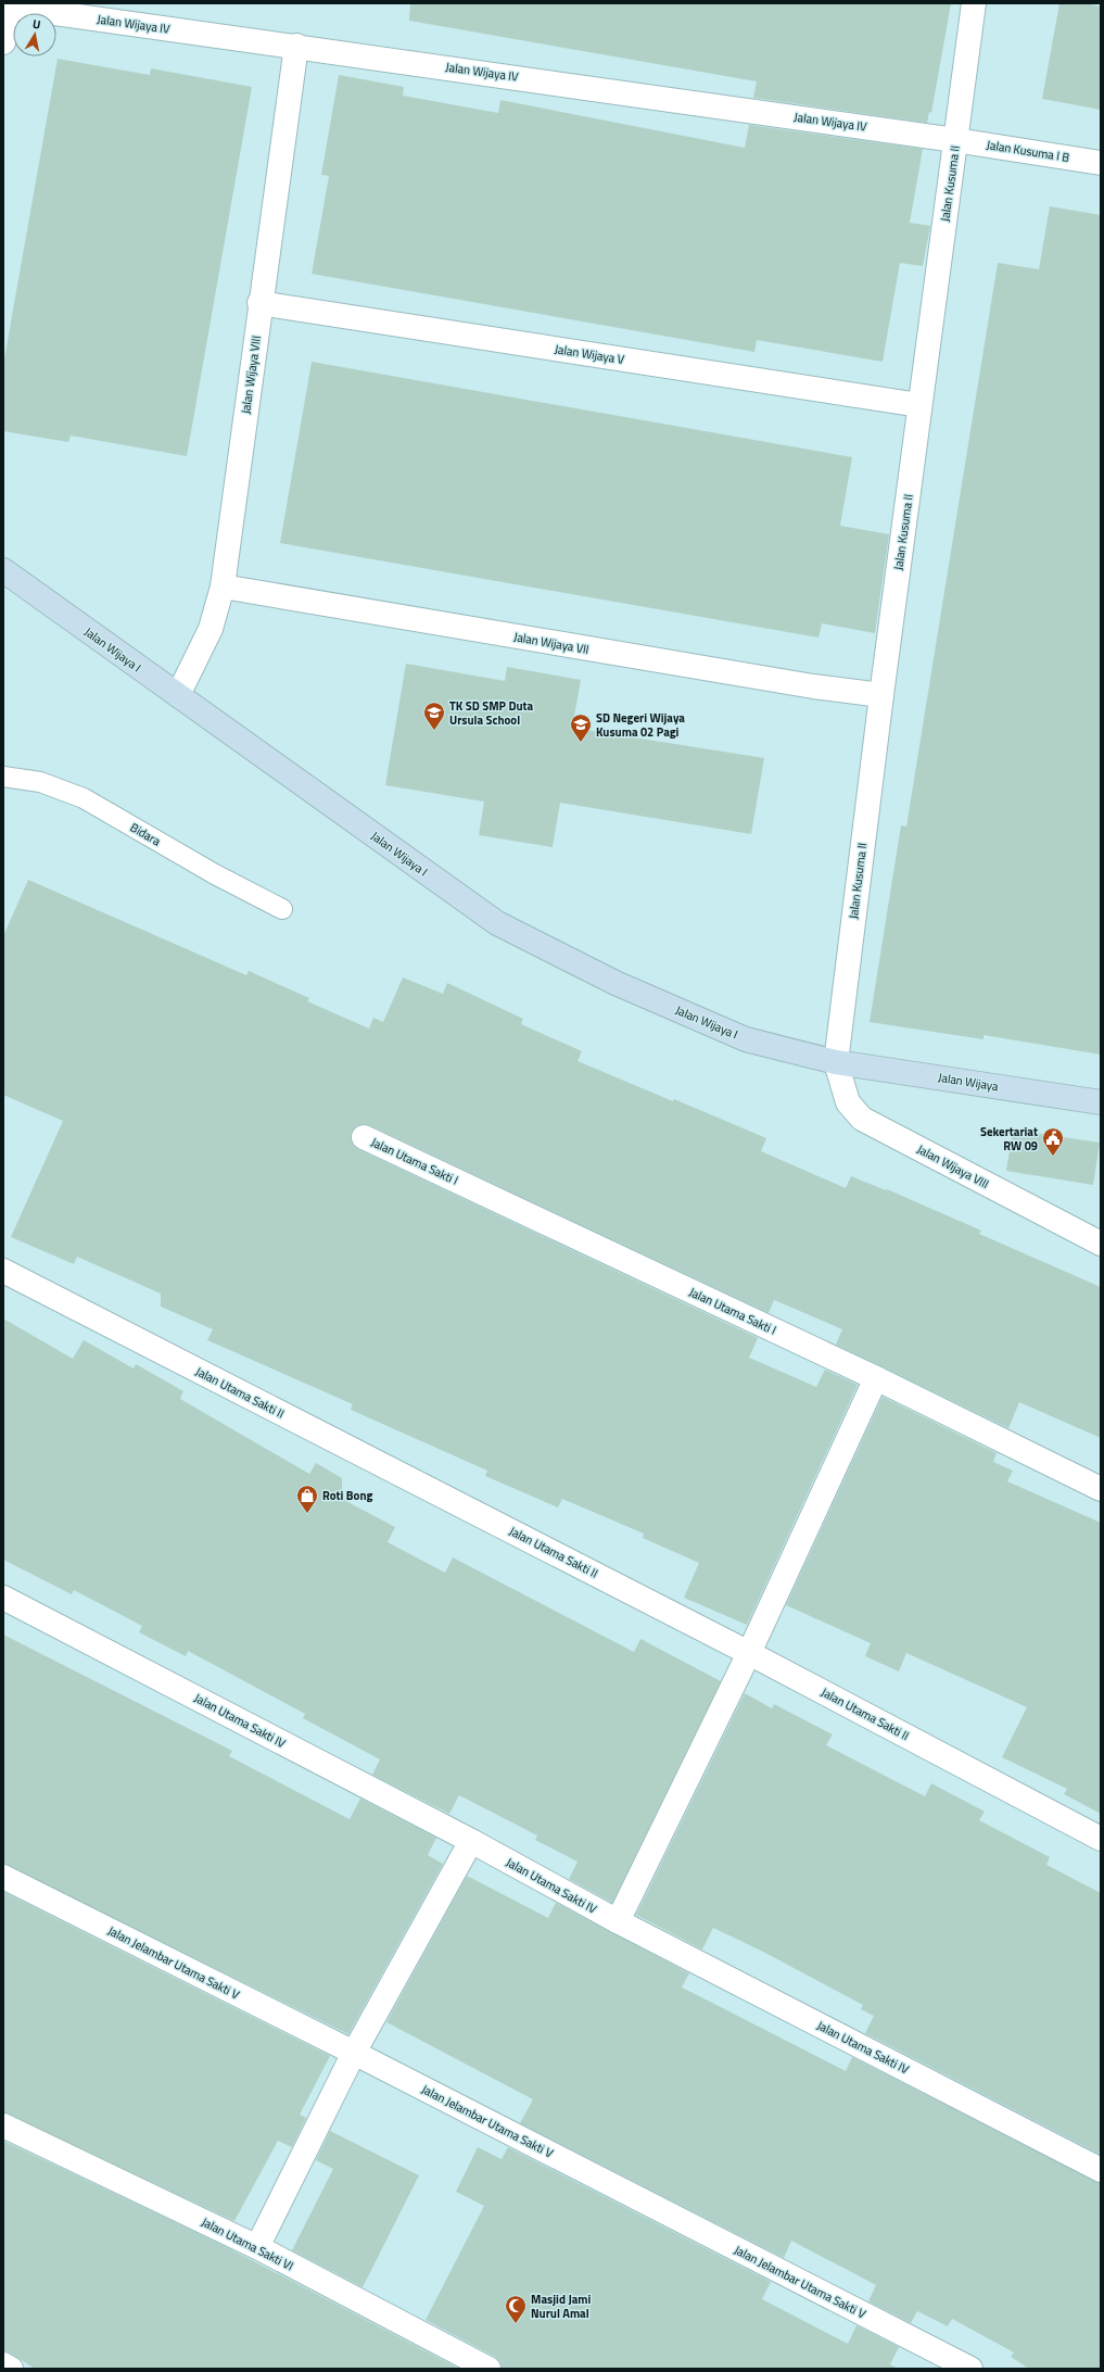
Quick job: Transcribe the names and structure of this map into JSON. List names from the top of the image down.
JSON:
{
  "streets": {
    "street": [
      "Jalan Wijaya IV",
      "Jalan Kusuma I B",
      "Jalan Kusuma II",
      "Jalan Wijaya V",
      "Jalan Wijaya VIII",
      "Jalan Wijaya VII",
      "Jalan Wijaya I",
      "Jalan Wijaya",
      "Jalan Utama Sakti I",
      "Jalan Utama Sakti II",
      "Jalan Utama Sakti IV",
      "Jalan Jelambar Utama Sakti V",
      "Jalan Utama Sakti VI"
    ],
    "lane": ["Bidara"]
  },
  "crossings": [
    ["Jalan Wijaya IV", "Jalan Kusuma I B"],
    ["Jalan Wijaya IV", "Jalan Kusuma II"],
    ["Jalan Wijaya IV", "Jalan Wijaya VIII"],
    ["Jalan Kusuma I B", "Jalan Kusuma II"],
    ["Jalan Kusuma II", "Jalan Wijaya V"],
    ["Jalan Kusuma II", "Jalan Wijaya VIII"],
    ["Jalan Kusuma II", "Jalan Wijaya VII"],
    ["Jalan Kusuma II", "Jalan Wijaya I"],
    ["Jalan Kusuma II", "Jalan Wijaya"],
    ["Jalan Wijaya V", "Jalan Wijaya VIII"],
    ["Jalan Wijaya VIII", "Jalan Wijaya VII"],
    ["Jalan Wijaya VIII", "Jalan Wijaya I"],
    ["Jalan Wijaya VIII", "Jalan Wijaya"],
    ["Jalan Wijaya I", "Jalan Wijaya"]
  ],
  "places": {
    "school or university": ["TK SD SMP Duta Ursula School", "SD Negeri Wijaya Kusuma 02 Pagi"],
    "public building": ["Sekertariat RW 09"],
    "shop": ["Roti Bong"],
    "mosque": ["Masjid Jami Nurul Amal"]
  },
  "north": "top"
}
